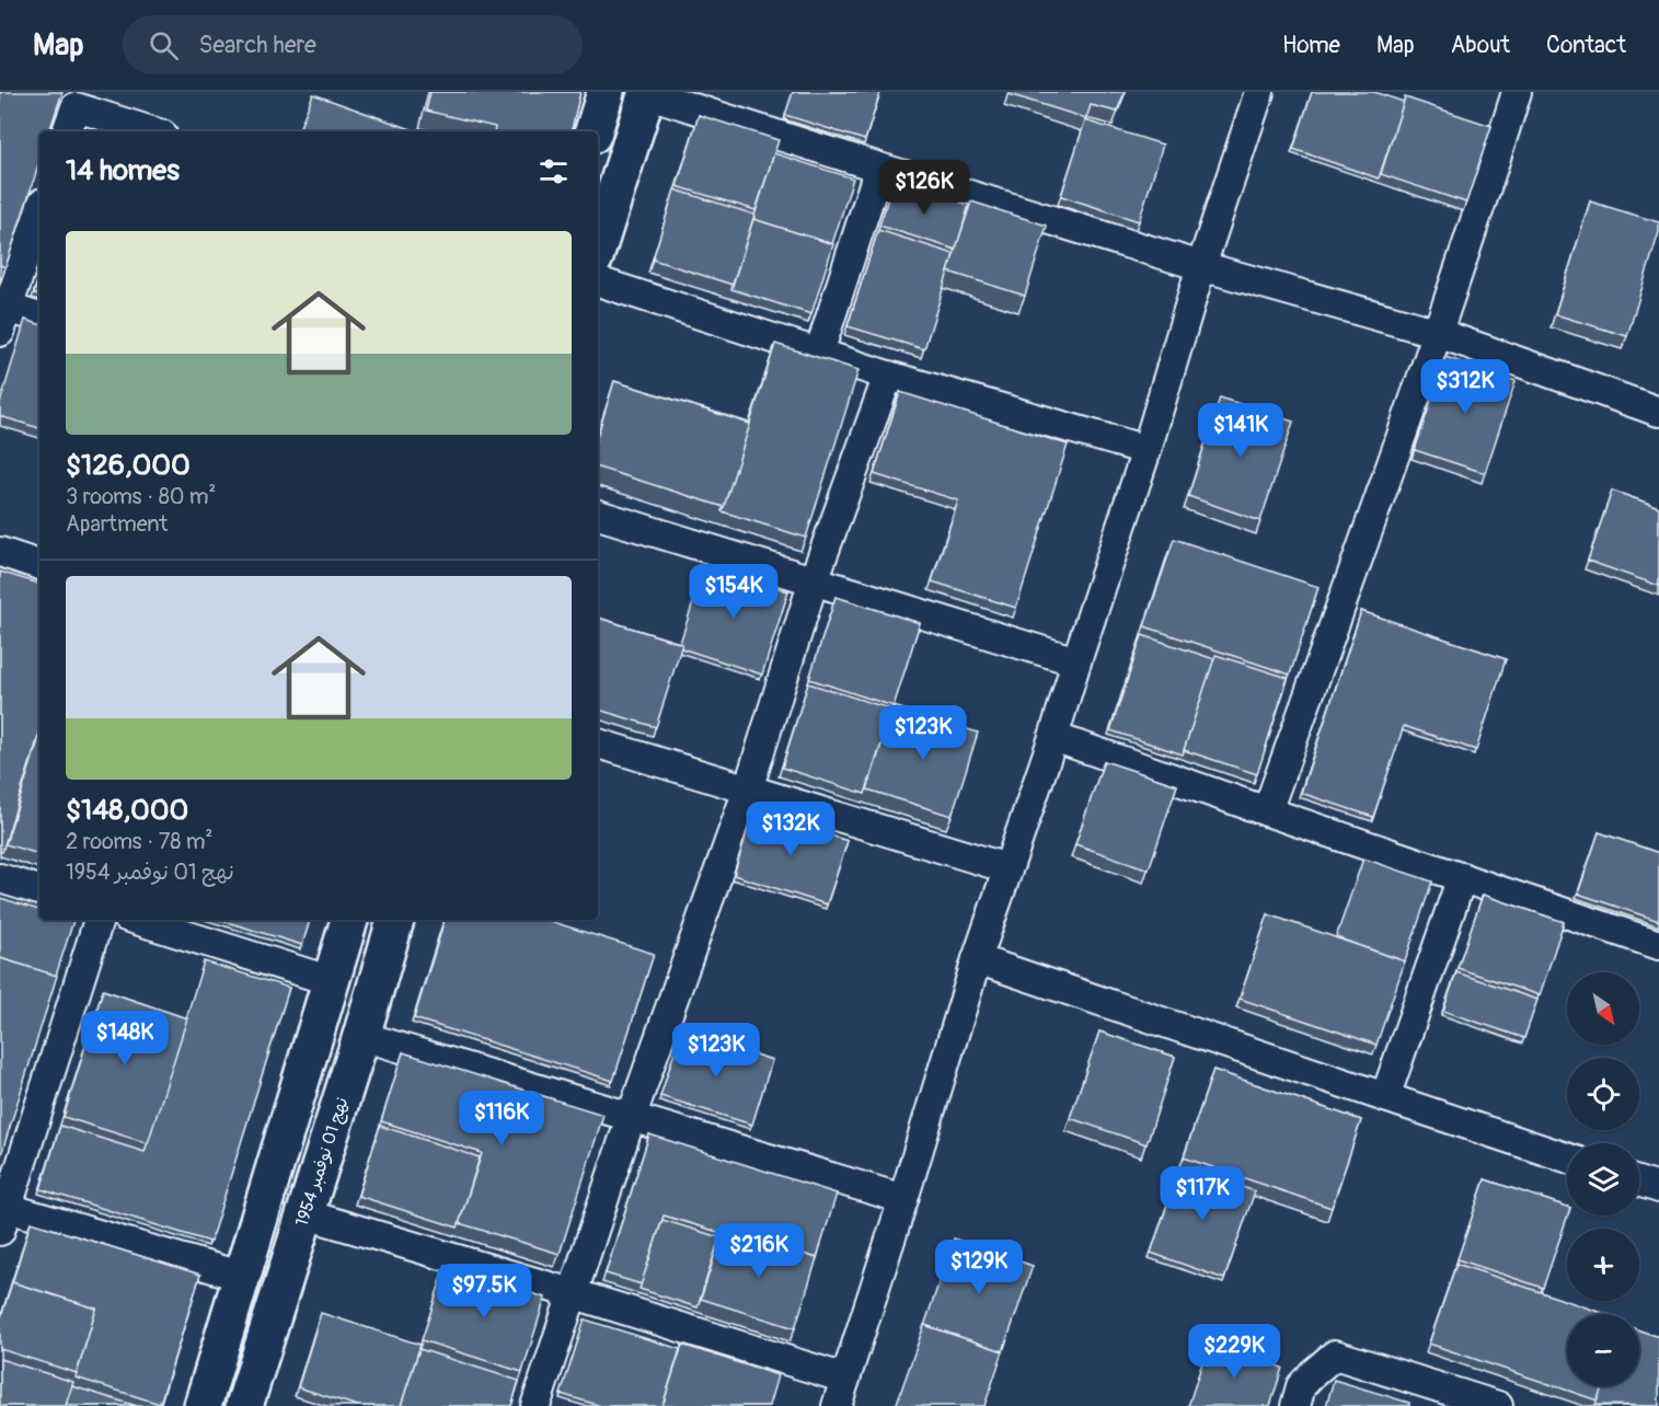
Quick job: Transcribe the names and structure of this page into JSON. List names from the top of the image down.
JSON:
{
  "streets": {
    "main road": ["نهج 01 نوفمبر 1954"]
  },
  "north": "bottom right",
  "page": {
    "header": "Map",
    "search": "Search here",
    "nav": [
      "Home",
      "Map",
      "About",
      "Contact"
    ],
    "heading": "14 homes",
    "price": [
      "$126K",
      "$312K",
      "$141K",
      "$154K",
      "$123K",
      "$132K",
      "$148K",
      "$123K",
      "$116K",
      "$117K",
      "$216K",
      "$129K",
      "$97.5K",
      "$229K"
    ],
    "list": [
      {
        "name": "$126,000",
        "note": "3 rooms · 80 m² · Apartment"
      },
      {
        "name": "$148,000",
        "note": "2 rooms · 78 m² · نهج 01 نوفمبر 1954"
      }
    ],
    "map_buttons": ["+", "−"]
  }
}
